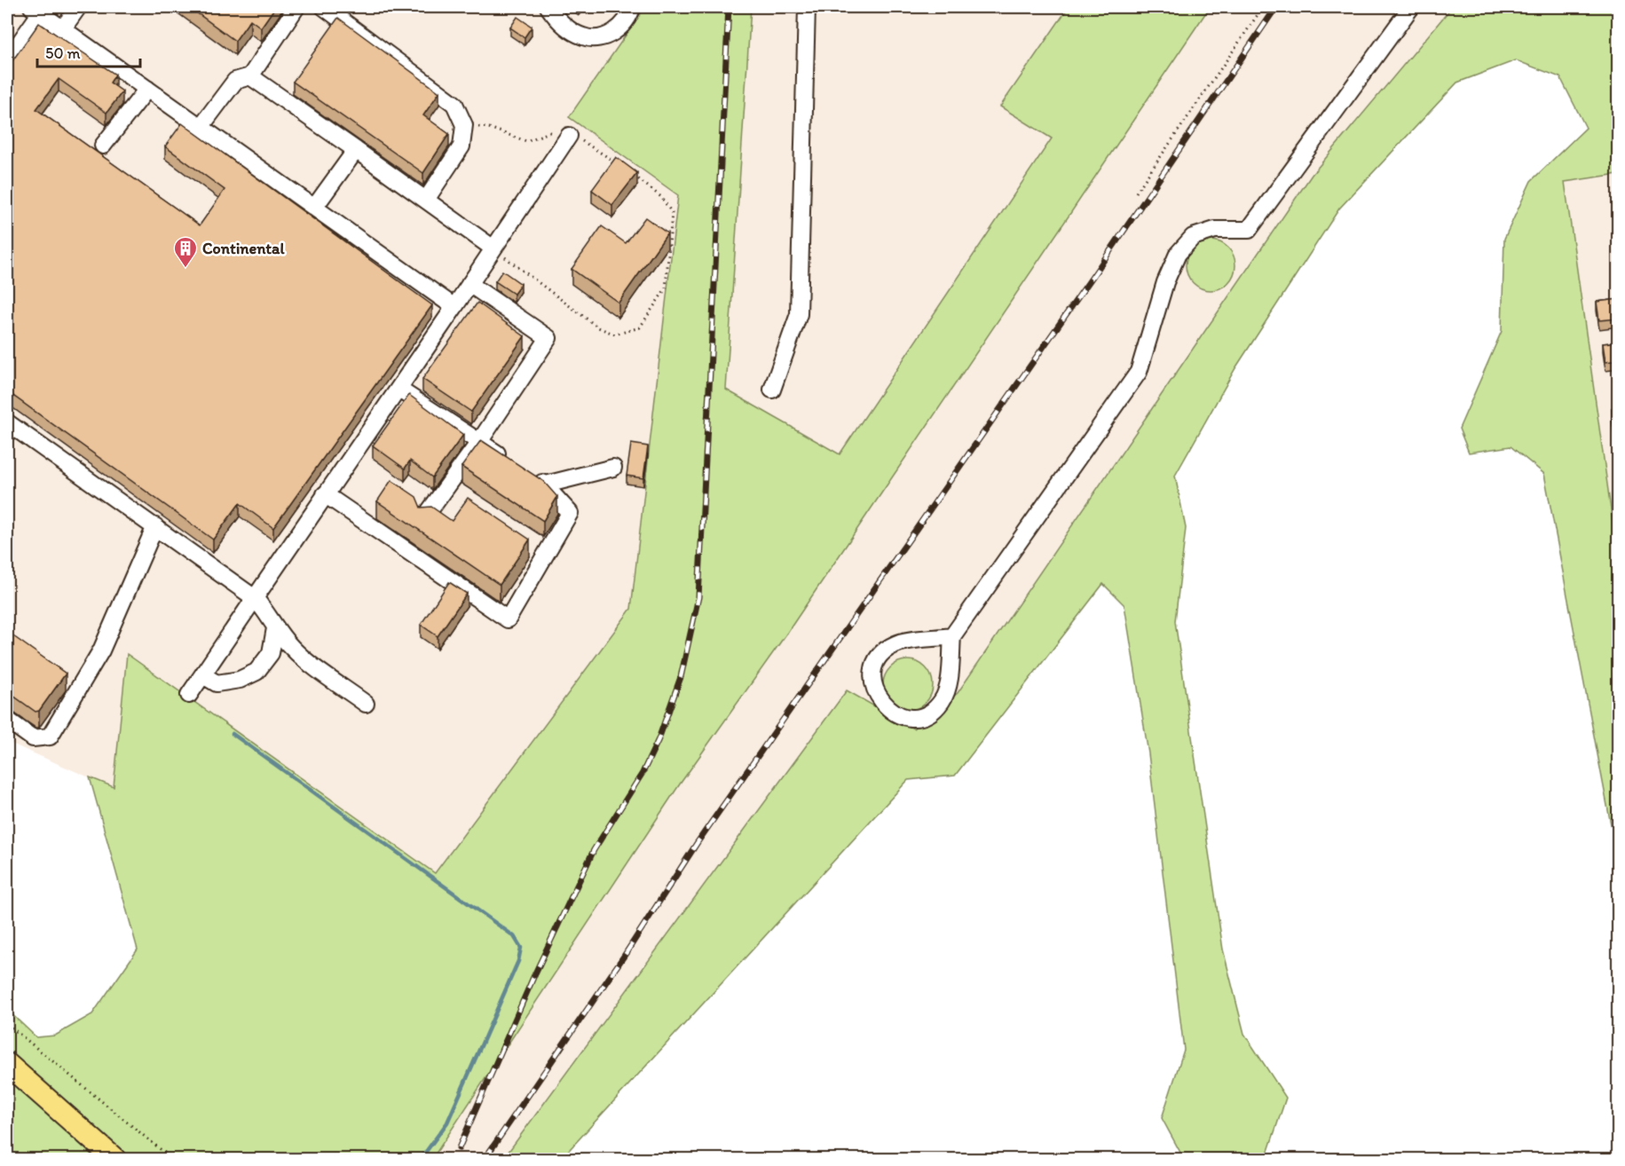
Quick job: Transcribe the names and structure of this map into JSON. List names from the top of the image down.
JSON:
{
  "places": {
    "building": ["Continental"]
  },
  "scale_bar": "50 m"
}
